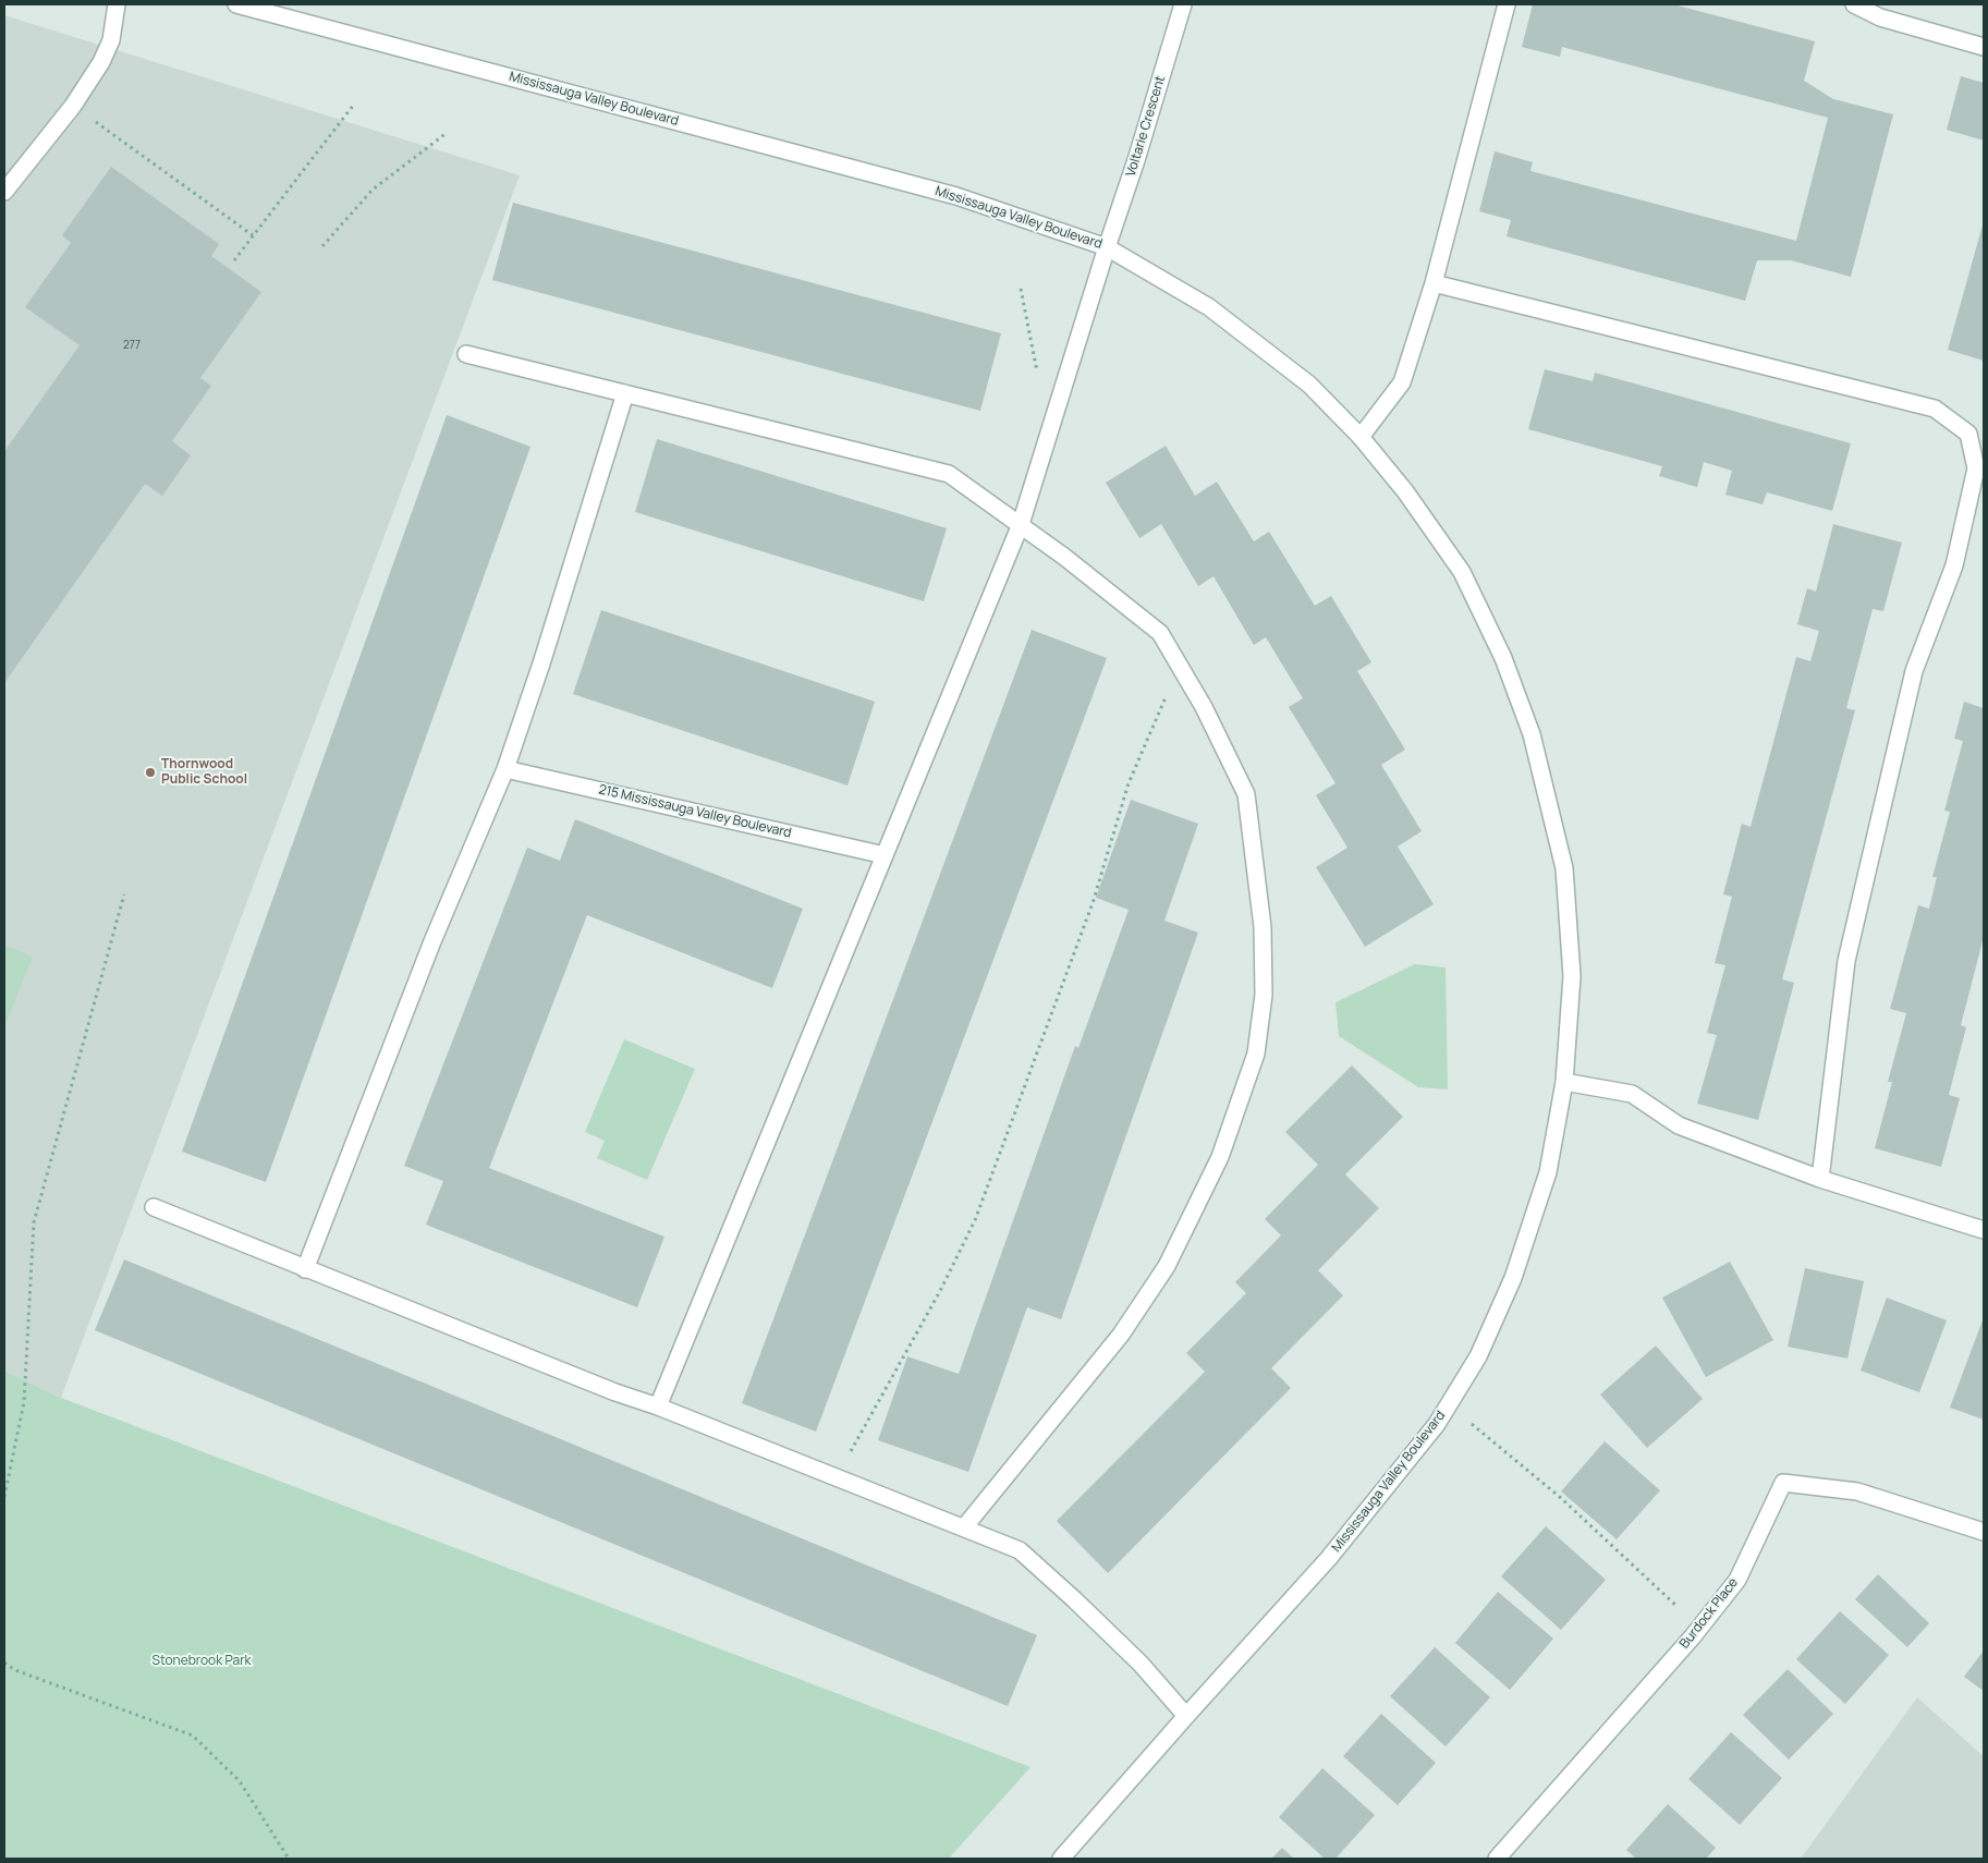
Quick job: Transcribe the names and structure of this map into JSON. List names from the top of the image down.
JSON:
{
  "streets": {
    "street": [
      "Mississauga Valley Boulevard",
      "Voltarie Crescent",
      "215 Mississauga Valley Boulevard",
      "Burdock Place"
    ]
  },
  "crossings": [
    ["Mississauga Valley Boulevard", "Voltarie Crescent"],
    ["Voltarie Crescent", "215 Mississauga Valley Boulevard"]
  ],
  "parks": ["Stonebrook Park"],
  "places": ["Thornwood Public School"],
  "house_numbers": ["277"]
}
